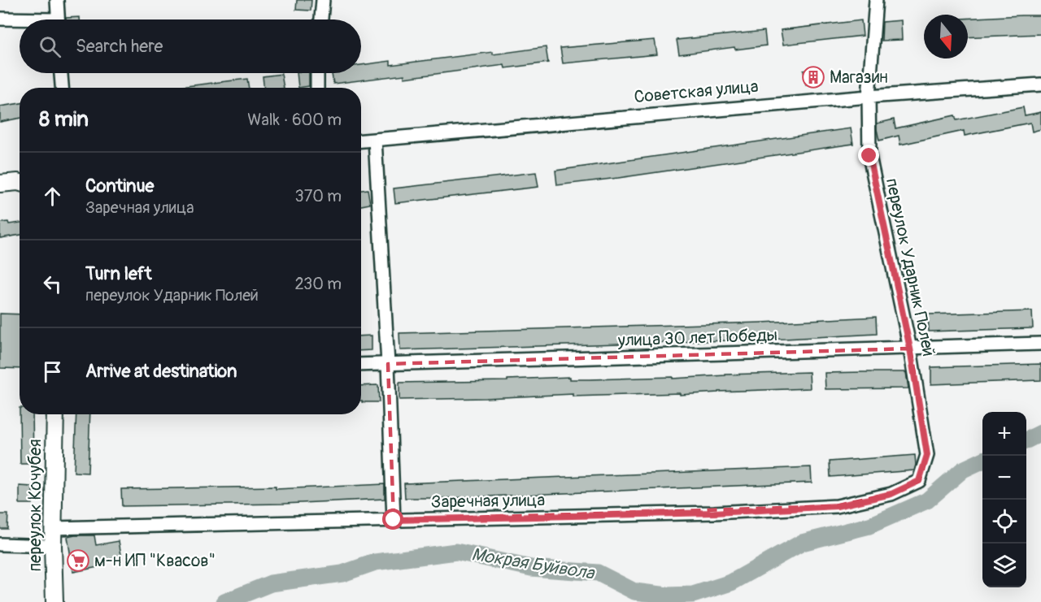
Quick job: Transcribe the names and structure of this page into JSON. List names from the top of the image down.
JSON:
{
  "streets": {
    "main road": ["переулок Кочубея"],
    "street": [
      "Советская улица",
      "переулок Ударник Полей",
      "улица 30 лет Победы",
      "Заречная улица"
    ]
  },
  "crossings": [
    ["Советская улица", "переулок Ударник Полей"],
    ["переулок Ударник Полей", "улица 30 лет Победы"],
    ["переулок Ударник Полей", "Заречная улица"],
    ["Заречная улица", "переулок Кочубея"]
  ],
  "water": ["Мокрая Буйвола"],
  "places": {
    "building": ["Магазин"],
    "supermarket": ["м-н ИП \"Квасов\""]
  },
  "north": "bottom",
  "page": {
    "search": "Search here",
    "heading": ["8 min", "Walk · 600 m"],
    "list": [
      ["Continue", "Заречная улица", "370 m"],
      ["Turn left", "переулок Ударник Полей", "230 m"],
      "Arrive at destination"
    ],
    "map_buttons": ["+", "−"]
  }
}
